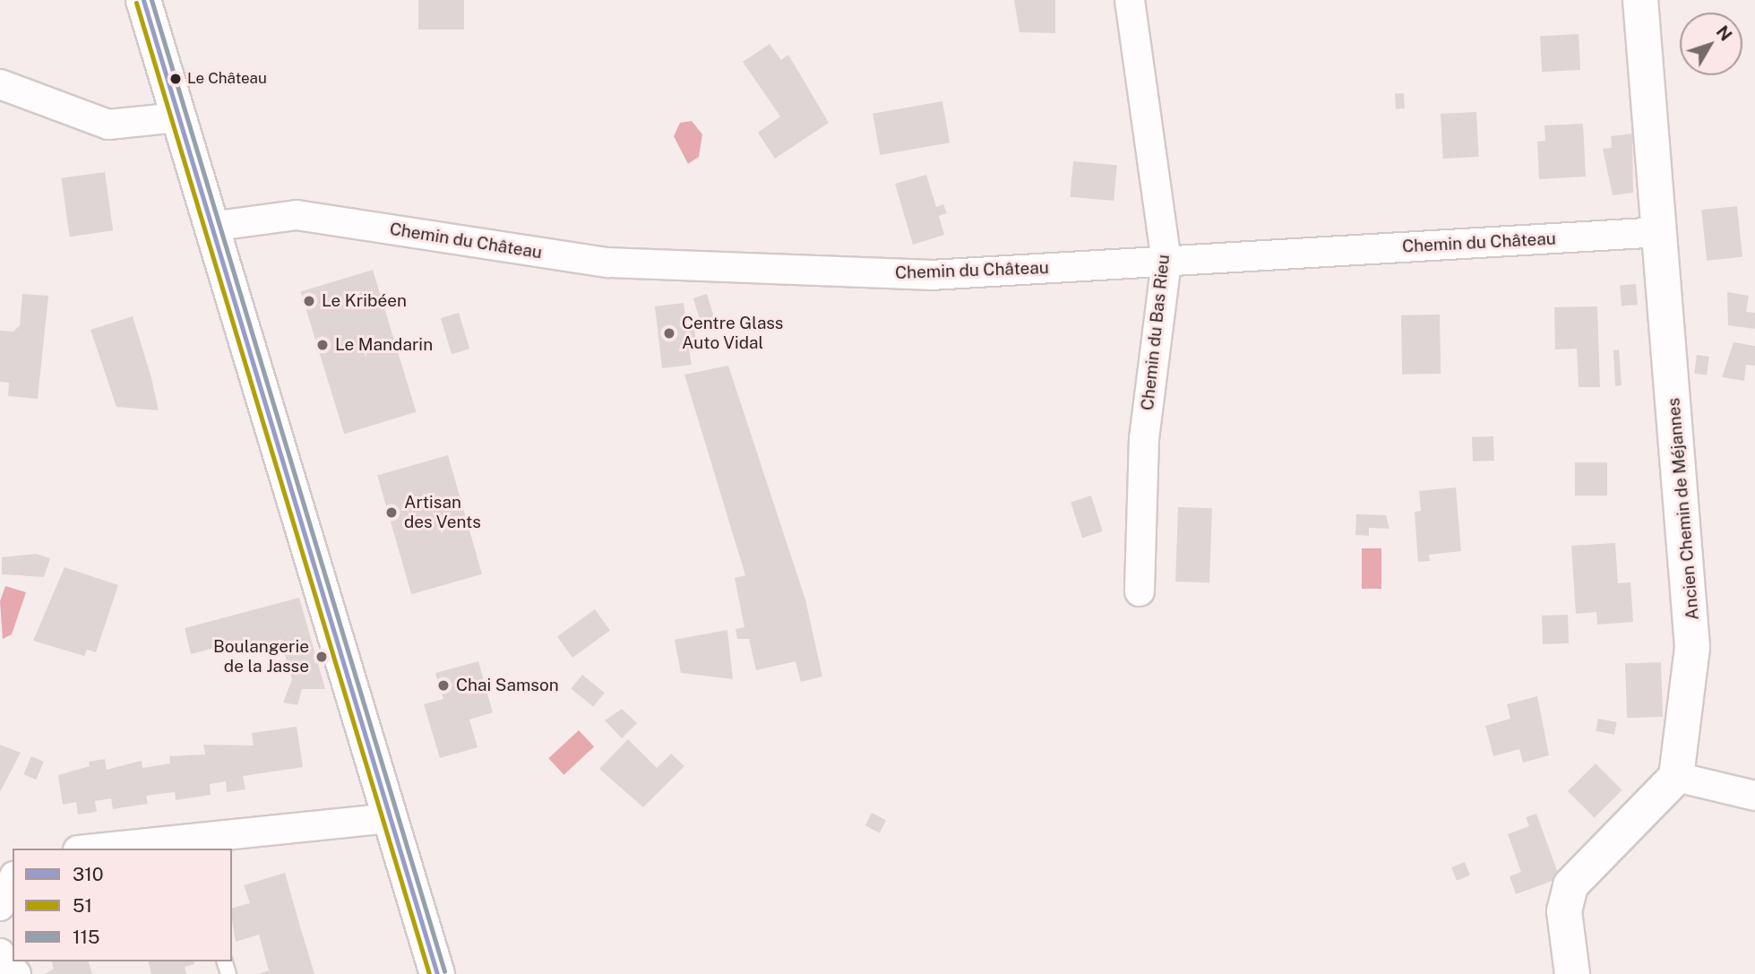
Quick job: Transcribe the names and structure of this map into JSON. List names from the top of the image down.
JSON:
{
  "streets": {
    "main road": ["Ancien Chemin de Méjannes"],
    "street": ["Chemin du Château", "Chemin du Bas Rieu"]
  },
  "crossings": [
    ["Chemin du Château", "Chemin du Bas Rieu"],
    ["Chemin du Château", "Ancien Chemin de Méjannes"]
  ],
  "places": [
    "Le Château",
    "Le Kribéen",
    "Centre Glass Auto Vidal",
    "Le Mandarin",
    "Artisan des Vents",
    "Boulangerie de la Jasse",
    "Chai Samson"
  ],
  "lines": ["transit line 310", "transit line 115", "transit line 51"],
  "legend": ["310", "51", "115"],
  "north": "top right"
}
